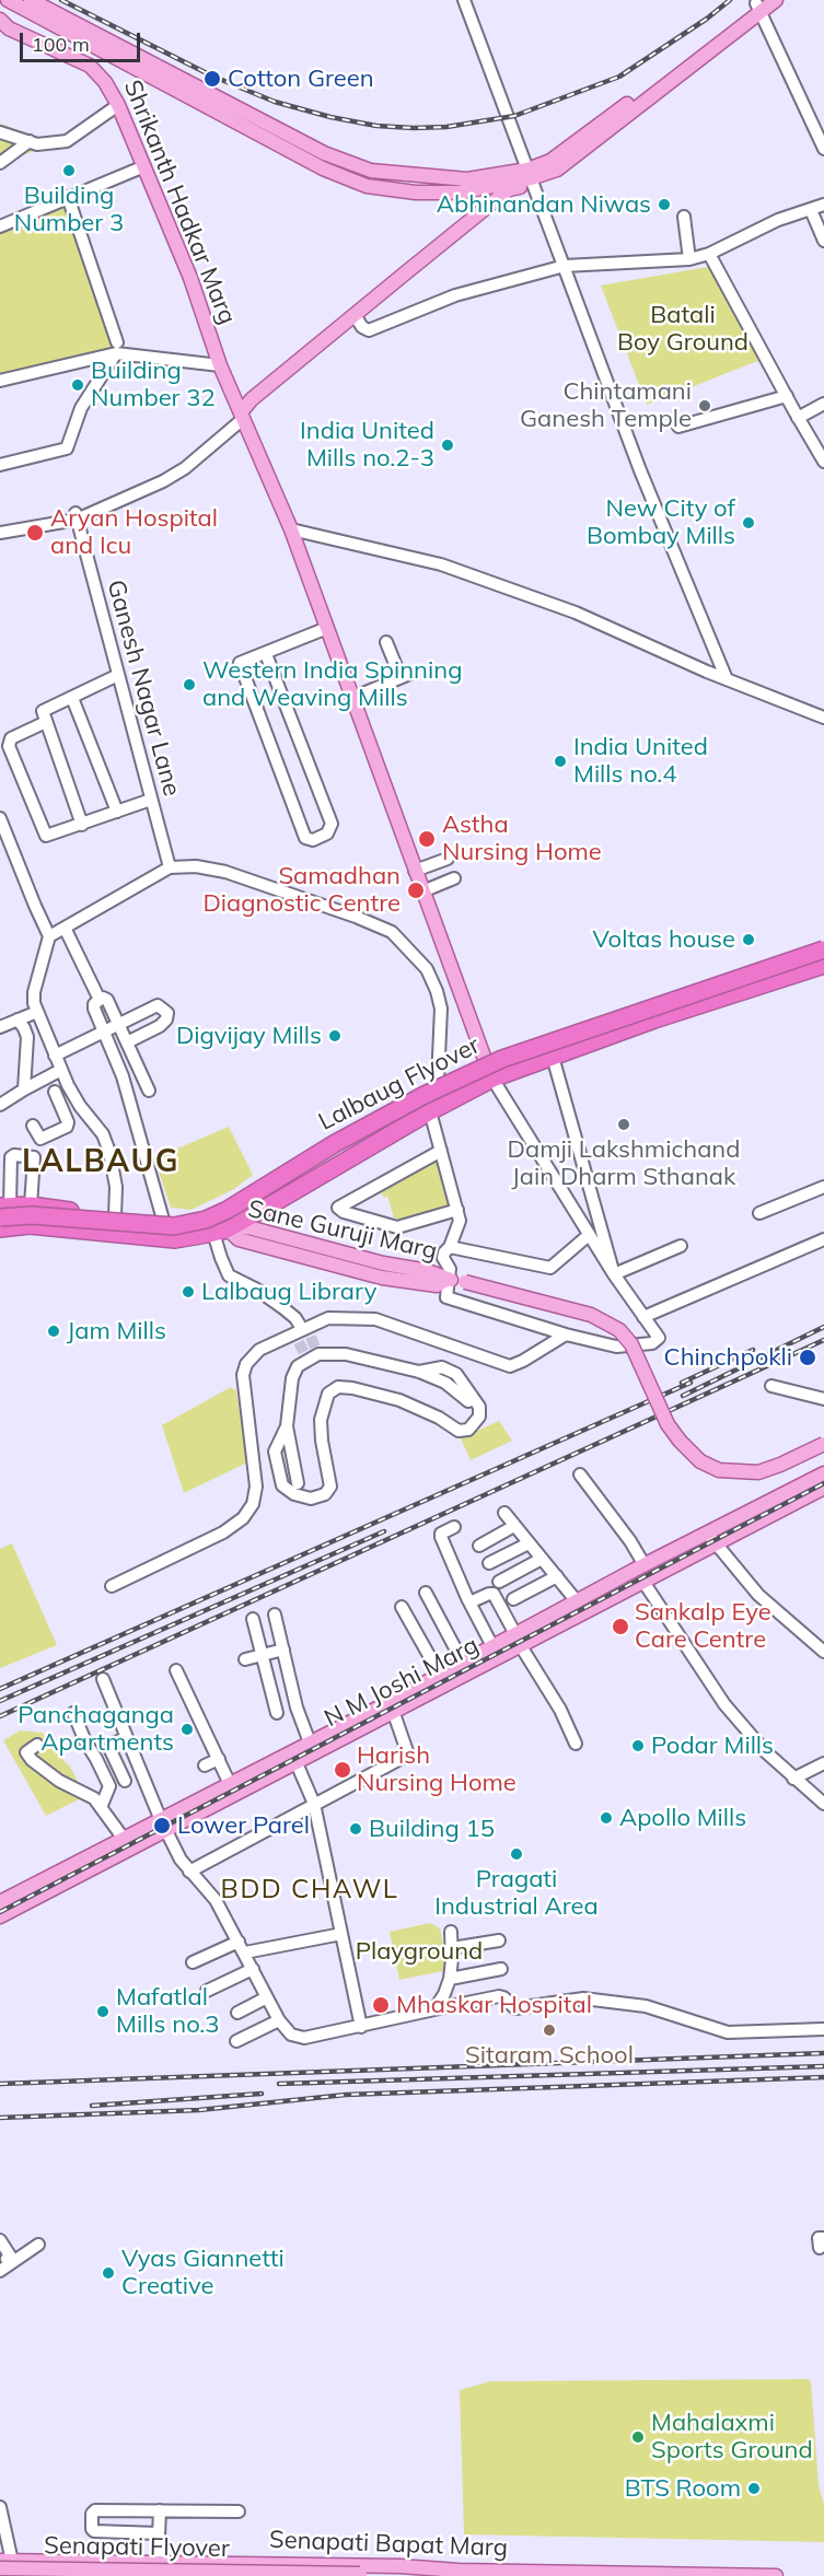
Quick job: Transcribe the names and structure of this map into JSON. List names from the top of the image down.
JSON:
{
  "streets": {
    "highway": ["Lalbaug Flyover"],
    "main road": [
      "Shrikanth Hadkar Marg",
      "N M Joshi Marg",
      "Senapati Bapat Marg",
      "Senapati Flyover"
    ],
    "street": ["Ganesh Nagar Lane"]
  },
  "crossings": [
    ["Senapati Bapat Marg", "Senapati Flyover"]
  ],
  "districts": ["LALBAUG", "BDD CHAWL"],
  "parks": ["Batali Boy Ground", "Playground"],
  "places": [
    "Cotton Green",
    "Building Number 3",
    "Abhinandan Niwas",
    "Building Number 32",
    "Chintamani Ganesh Temple",
    "India United Mills no.2-3",
    "New City of Bombay Mills",
    "Aryan Hospital and Icu",
    "Western India Spinning and Weaving Mills",
    "India United Mills no.4",
    "Astha Nursing Home",
    "Samadhan Diagnostic Centre",
    "Voltas house",
    "Digvijay Mills",
    "Damji Lakshmichand Jain Dharm Sthanak",
    "Lalbaug Library",
    "Jam Mills",
    "Chinchpokli",
    "Sankalp Eye Care Centre",
    "Panchaganga Apartments",
    "Podar Mills",
    "Harish Nursing Home",
    "Apollo Mills",
    "Lower Parel",
    "Building 15",
    "Pragati Industrial Area",
    "Mhaskar Hospital",
    "Mafatlal Mills no.3",
    "Sitaram School",
    "Vyas Giannetti Creative",
    "Mahalaxmi Sports Ground",
    "BTS Room"
  ],
  "scale_bar": "100 m"
}
